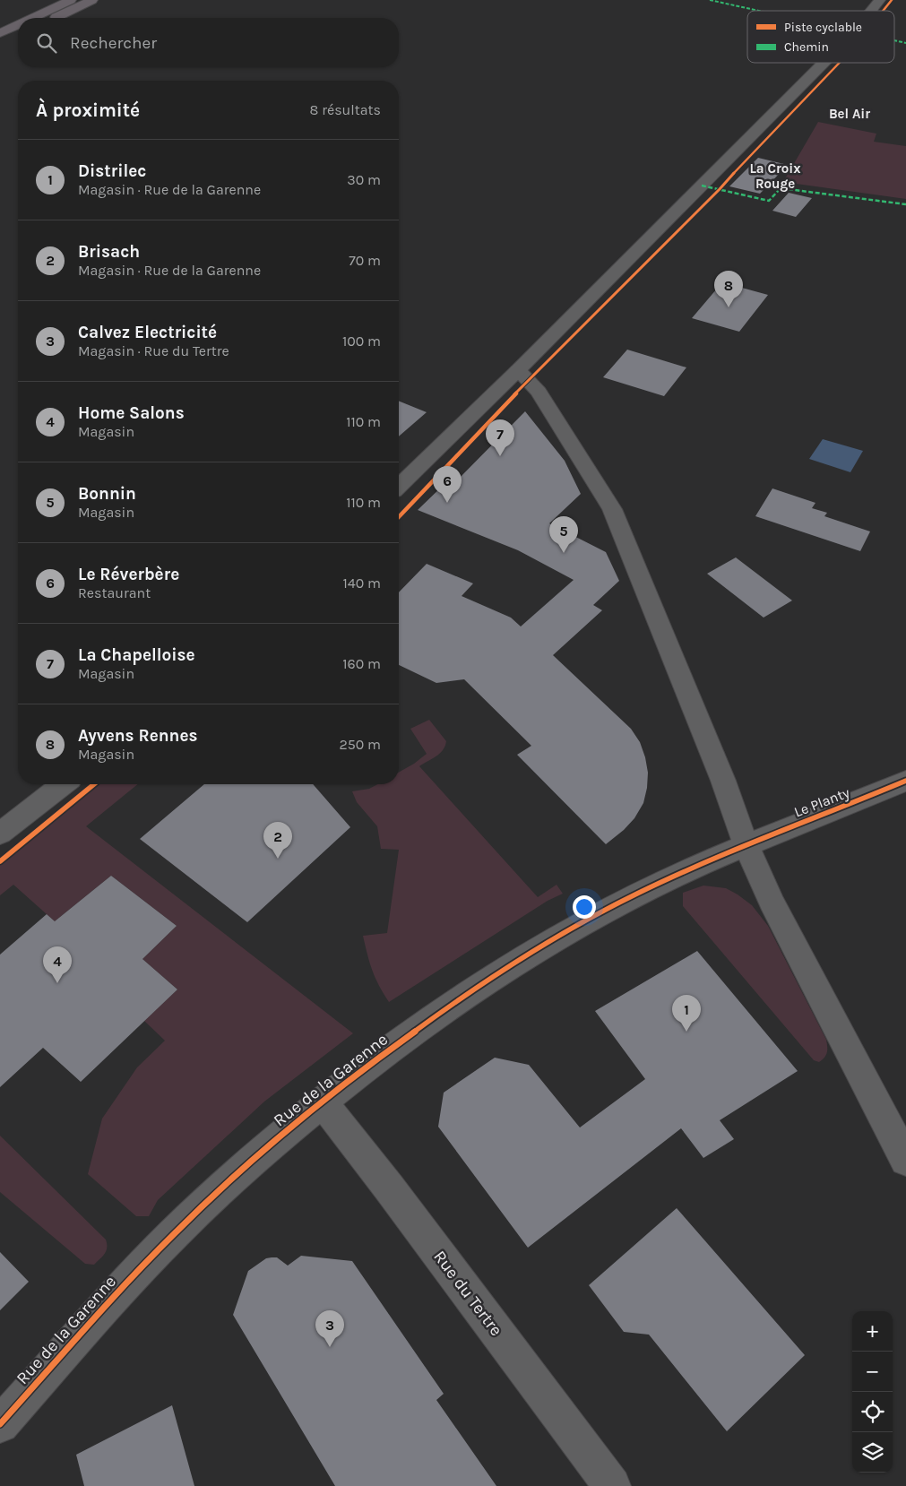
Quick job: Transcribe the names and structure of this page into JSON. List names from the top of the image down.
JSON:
{
  "streets": {
    "street": ["Le Planty", "Rue de la Garenne", "Rue du Tertre"]
  },
  "crossings": [
    ["Le Planty", "Rue de la Garenne"],
    ["Rue de la Garenne", "Rue du Tertre"]
  ],
  "districts": ["Bel Air", "La Croix Rouge"],
  "legend": ["Piste cyclable", "Chemin"],
  "page": {
    "search": "Rechercher",
    "heading": ["À proximité", "8 résultats"],
    "list": [
      {
        "mark": "1",
        "name": "Distrilec",
        "note": "Magasin · Rue de la Garenne",
        "value": "30 m"
      },
      {
        "mark": "2",
        "name": "Brisach",
        "note": "Magasin · Rue de la Garenne",
        "value": "70 m"
      },
      {
        "mark": "3",
        "name": "Calvez Electricité",
        "note": "Magasin · Rue du Tertre",
        "value": "100 m"
      },
      {
        "mark": "4",
        "name": "Home Salons",
        "note": "Magasin",
        "value": "110 m"
      },
      {
        "mark": "5",
        "name": "Bonnin",
        "note": "Magasin",
        "value": "110 m"
      },
      {
        "mark": "6",
        "name": "Le Réverbère",
        "note": "Restaurant",
        "value": "140 m"
      },
      {
        "mark": "7",
        "name": "La Chapelloise",
        "note": "Magasin",
        "value": "160 m"
      },
      {
        "mark": "8",
        "name": "Ayvens Rennes",
        "note": "Magasin",
        "value": "250 m"
      }
    ],
    "pins": [
      "8",
      "7",
      "6",
      "5",
      "2",
      "4",
      "1",
      "3"
    ],
    "map_buttons": ["+", "−"]
  }
}
